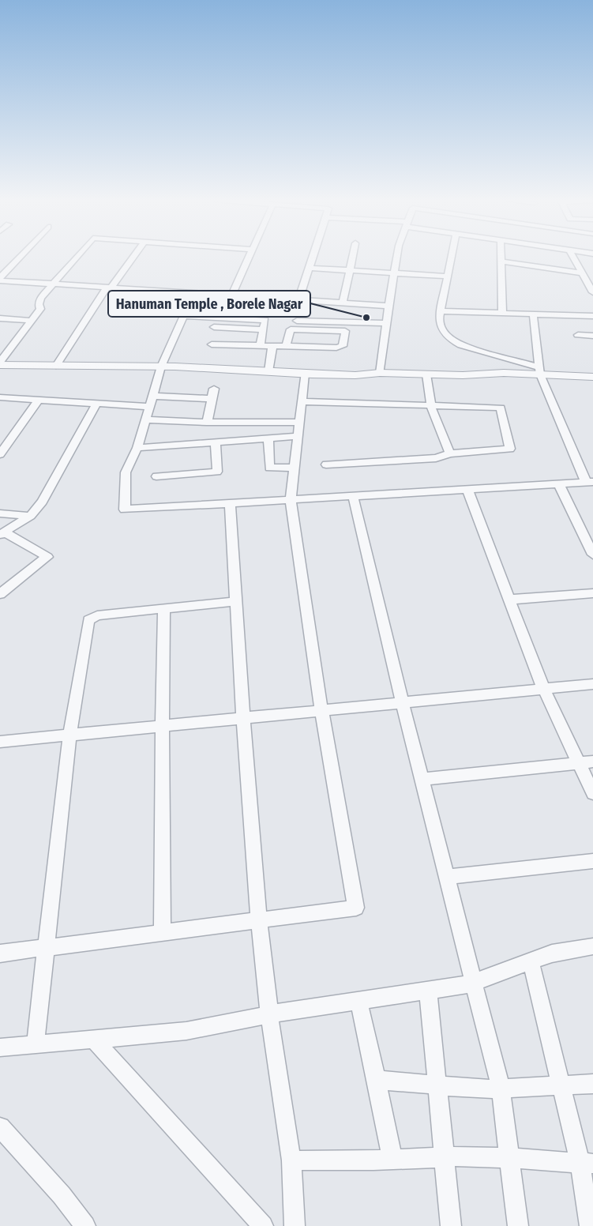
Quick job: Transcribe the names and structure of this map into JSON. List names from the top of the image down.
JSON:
{
  "places": ["Hanuman Temple , Borele Nagar"]
}
